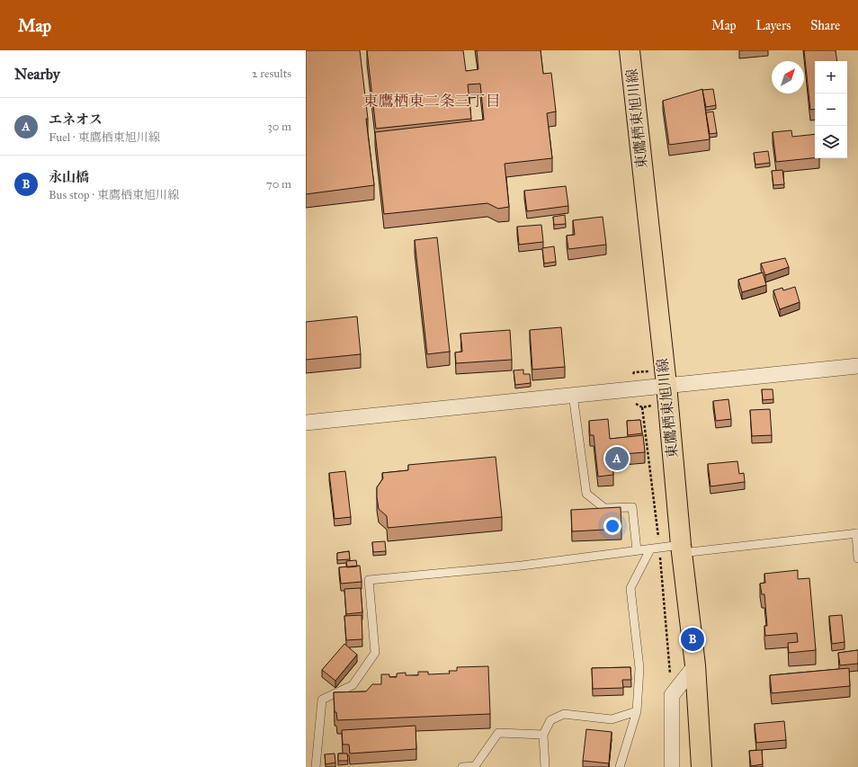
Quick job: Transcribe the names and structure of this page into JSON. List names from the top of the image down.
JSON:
{
  "streets": {
    "main road": ["東鷹栖東旭川線"]
  },
  "districts": ["東鷹栖東二条三丁目"],
  "north": "top right",
  "page": {
    "header": "Map",
    "nav": ["Map", "Layers", "Share"],
    "heading": ["Nearby", "2 results"],
    "map_buttons": ["+", "−"],
    "list": [
      {
        "mark": "A",
        "name": "エネオス",
        "note": "Fuel · 東鷹栖東旭川線",
        "value": "30 m"
      },
      {
        "mark": "B",
        "name": "永山橋",
        "note": "Bus stop · 東鷹栖東旭川線",
        "value": "70 m"
      }
    ],
    "pins": ["A", "B"]
  }
}
